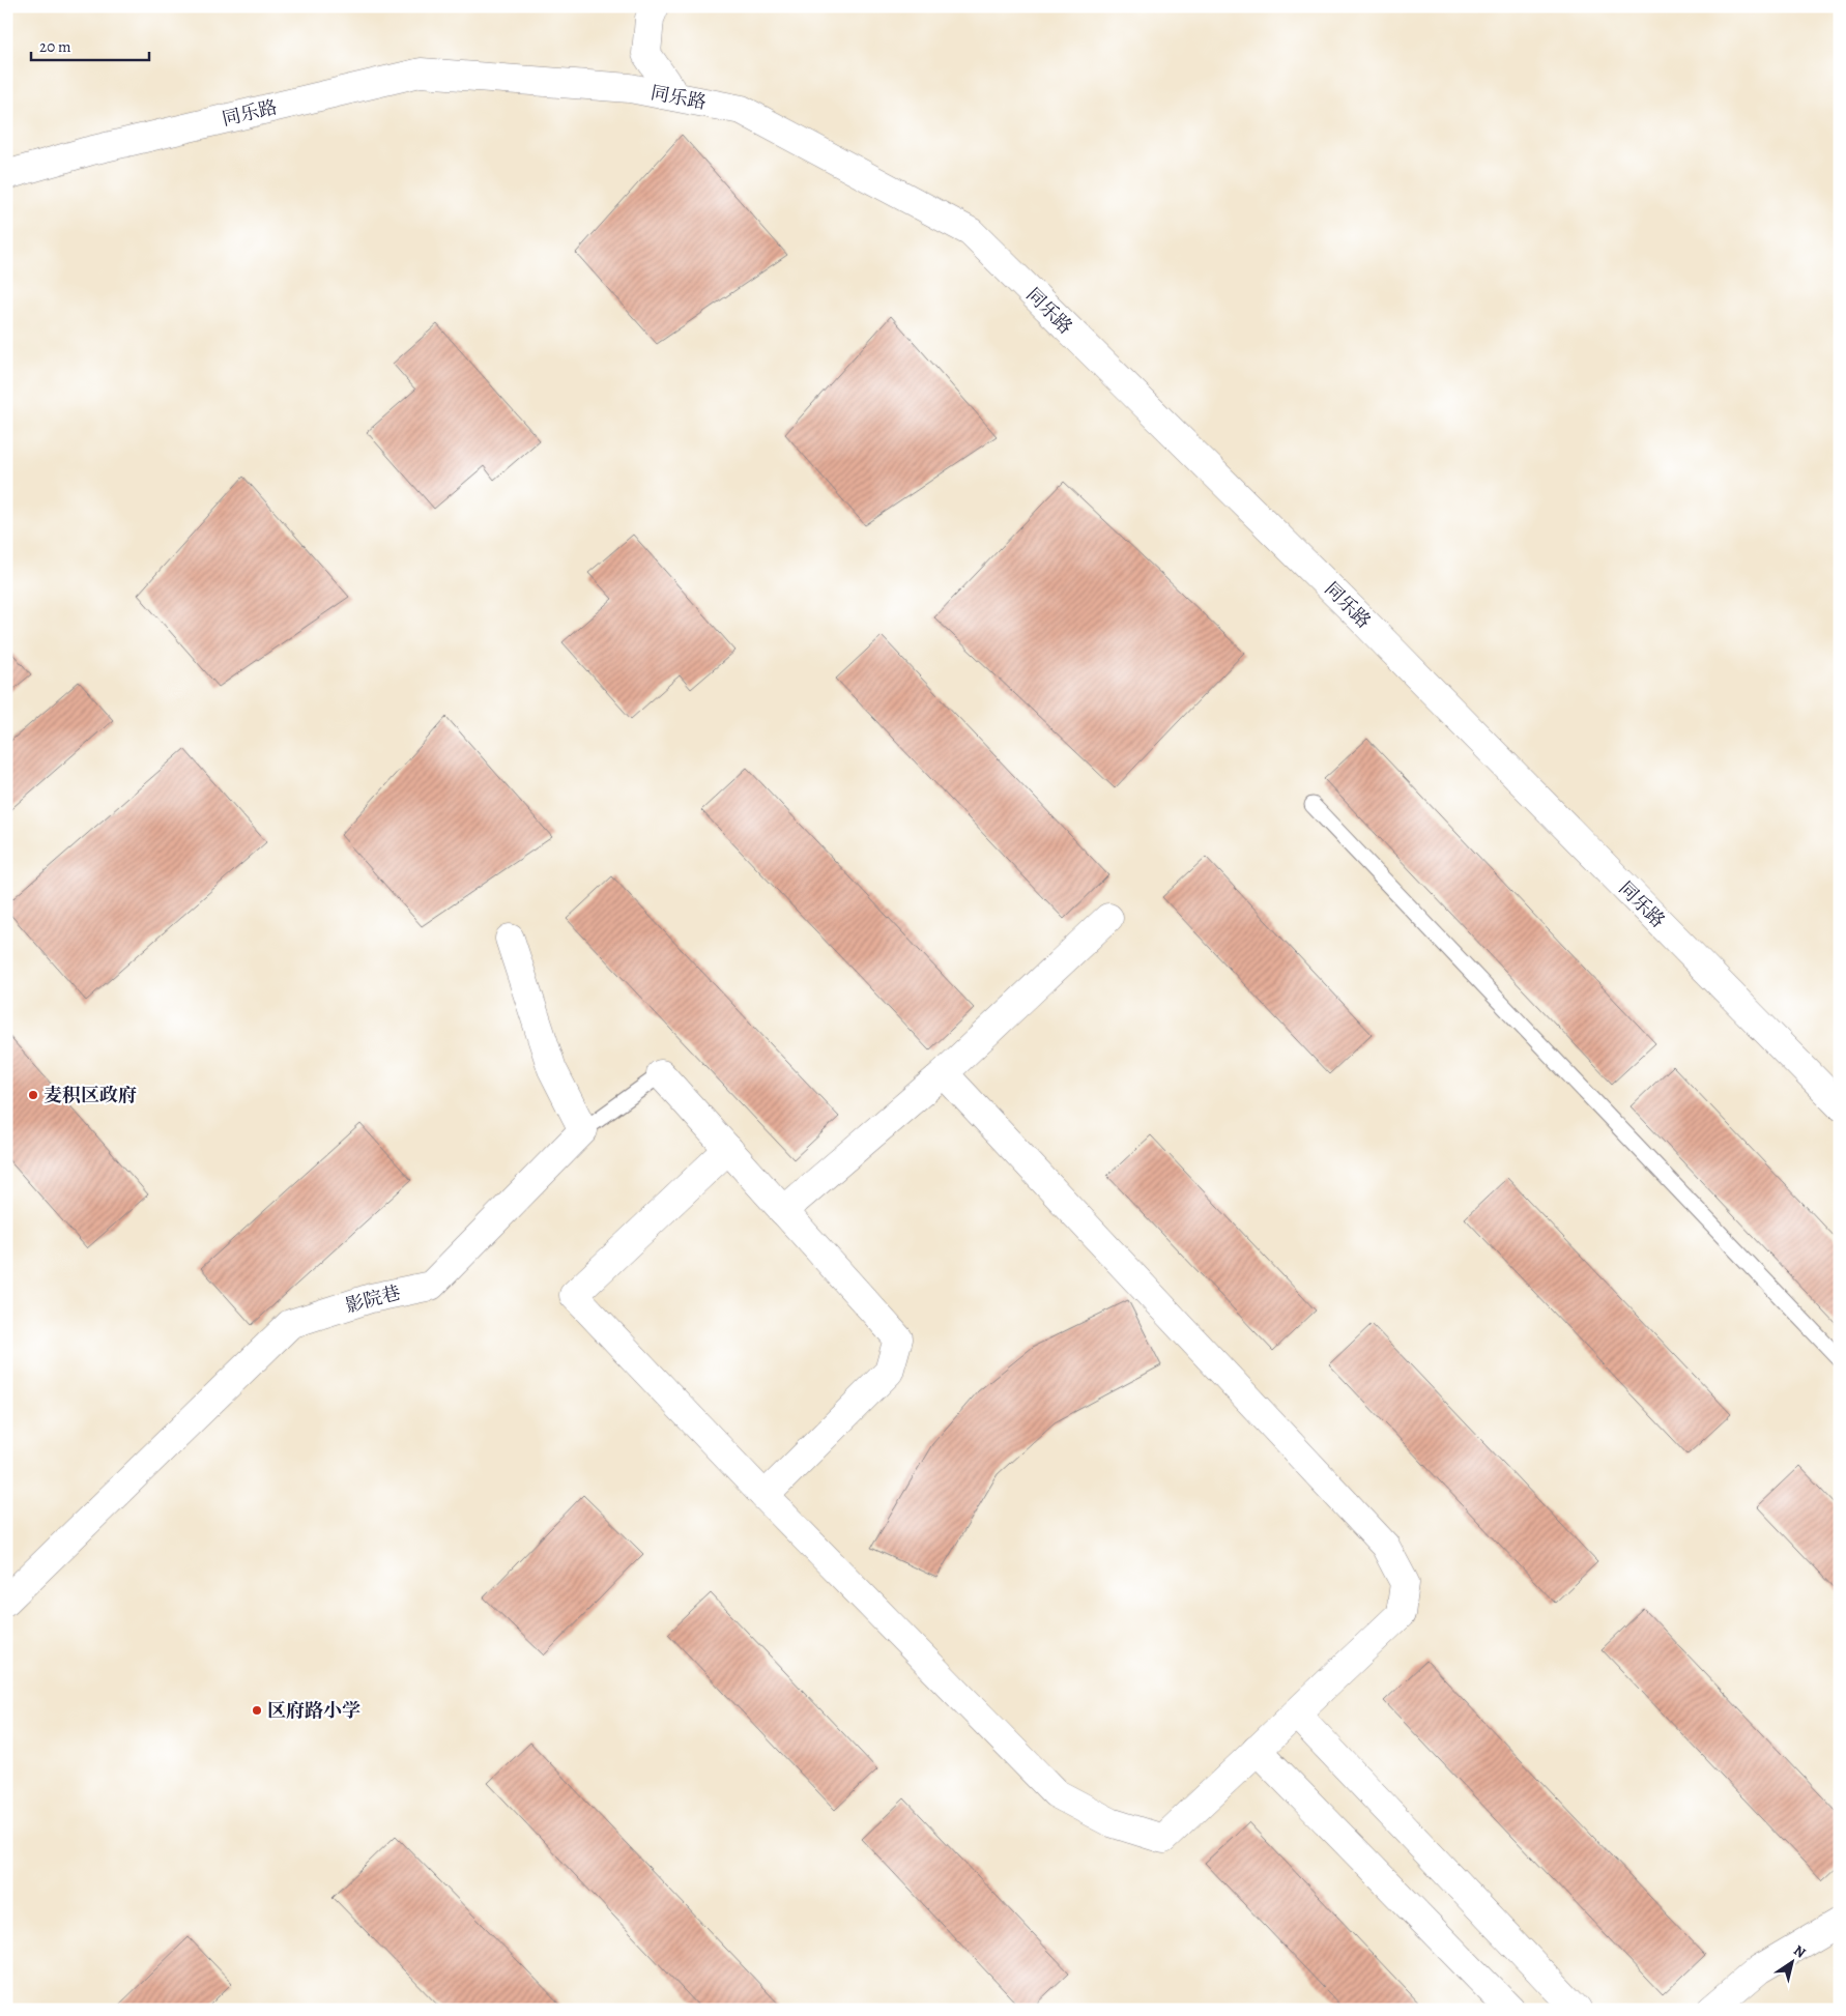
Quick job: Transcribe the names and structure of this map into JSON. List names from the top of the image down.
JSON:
{
  "streets": {
    "street": ["同乐路", "影院巷"]
  },
  "places": ["麦积区政府", "区府路小学"],
  "scale_bar": "20 m",
  "north": "top right"
}
